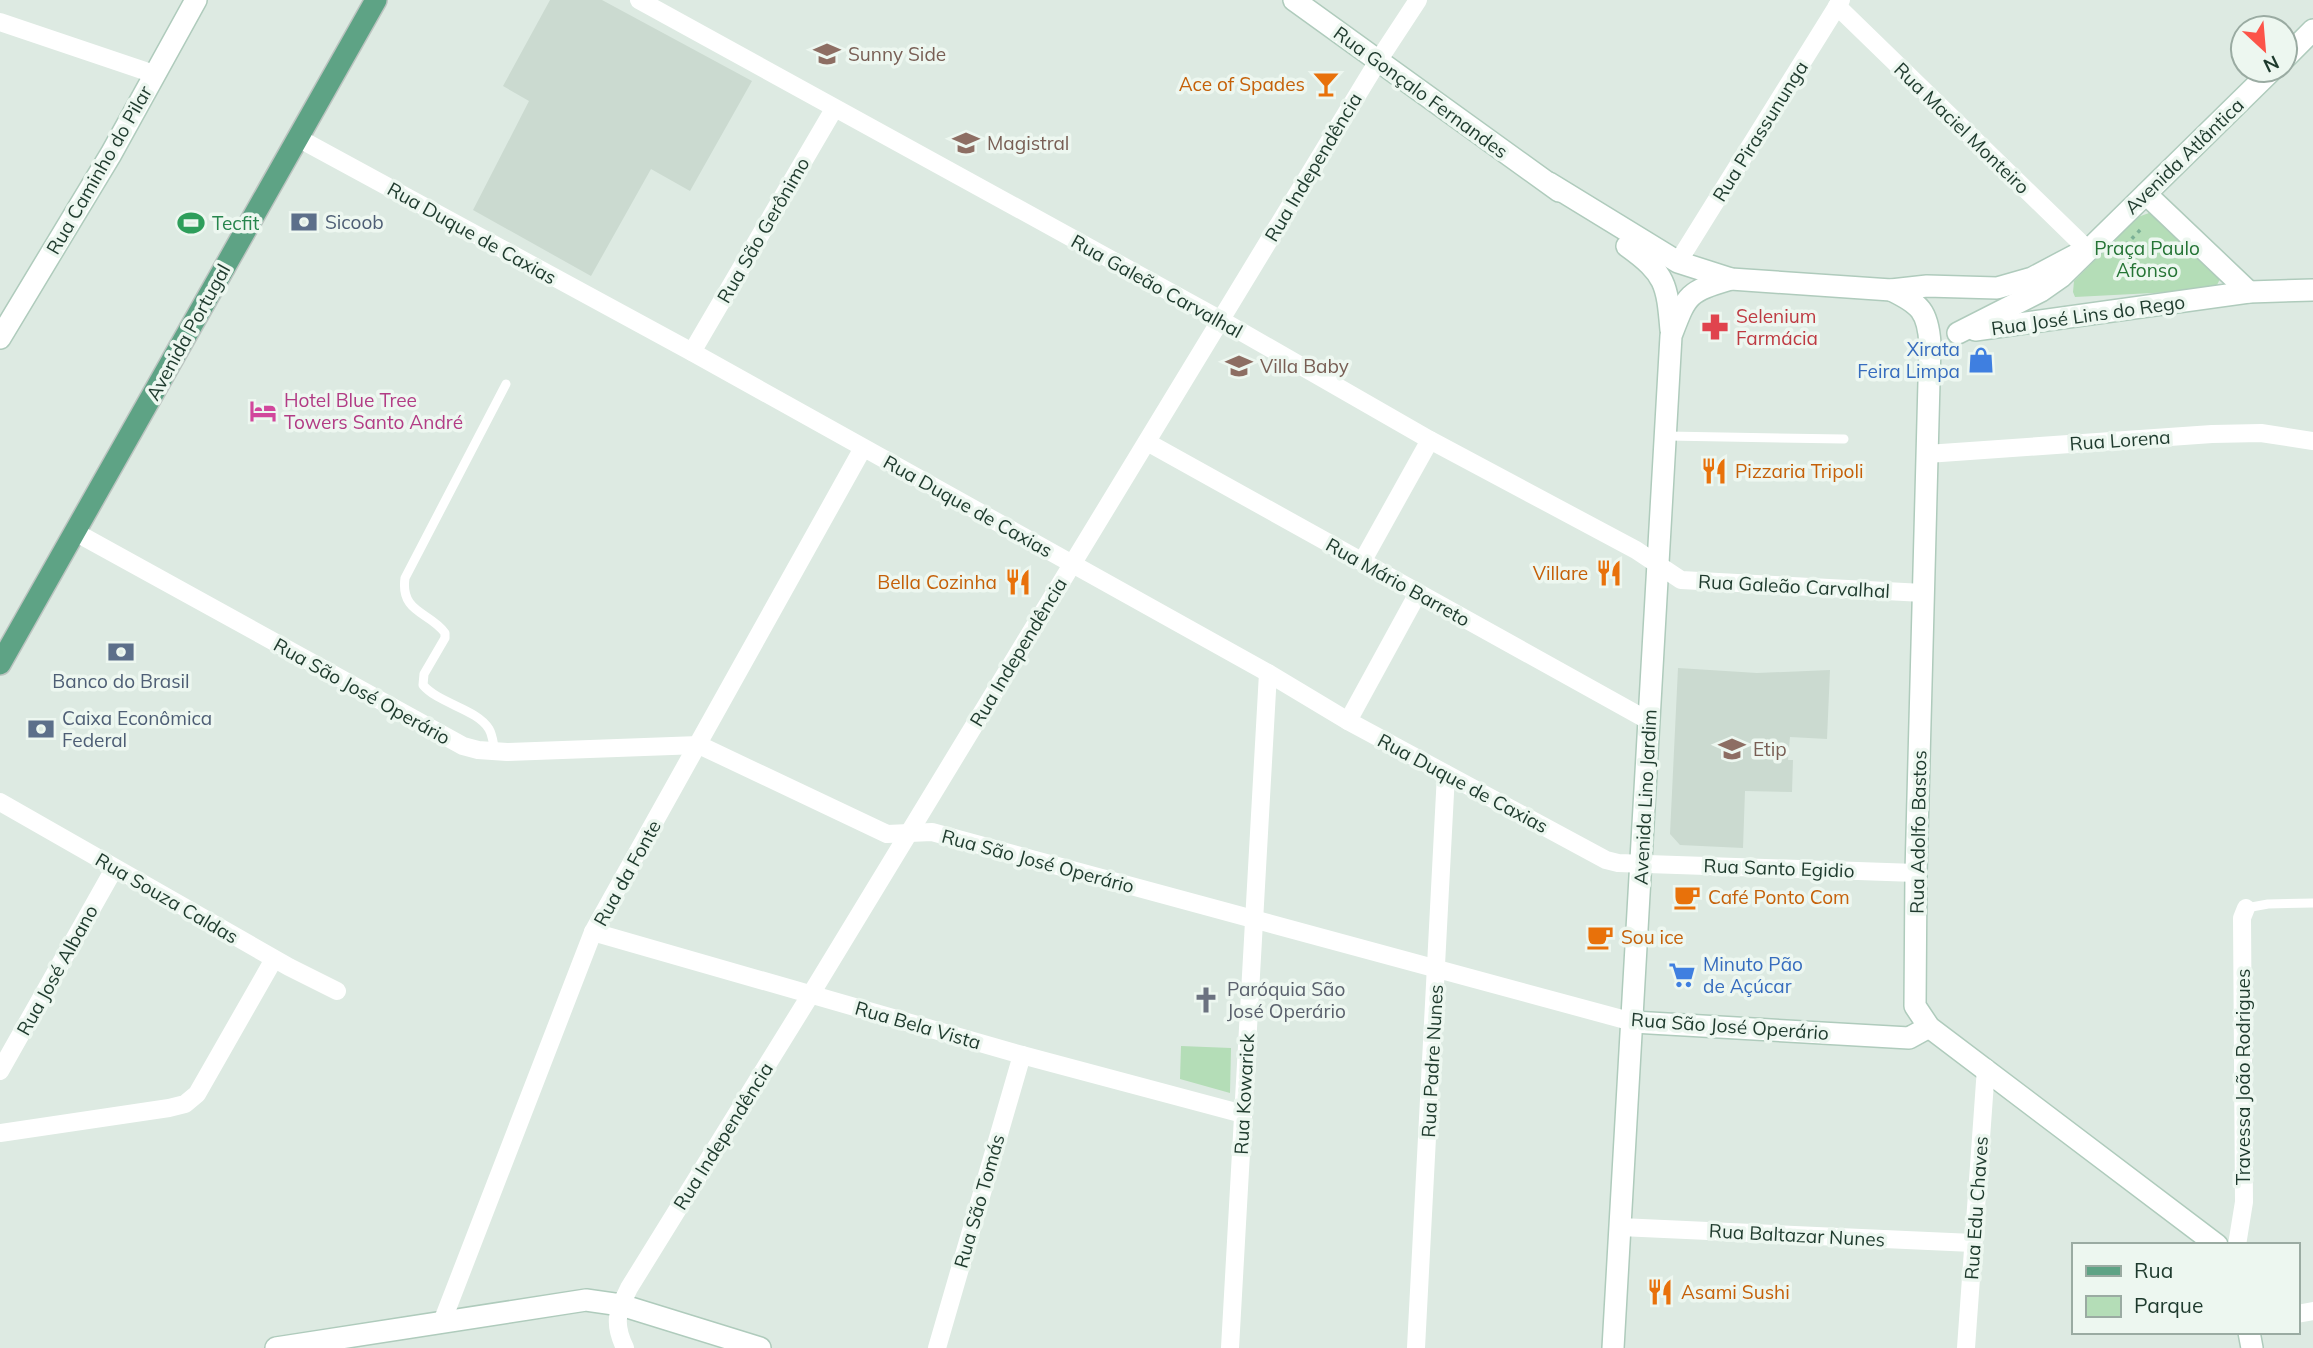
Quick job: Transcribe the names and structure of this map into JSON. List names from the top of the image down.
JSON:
{
  "streets": {
    "main road": [
      "Rua Gonçalo Fernandes",
      "Avenida Atlântica",
      "Rua Caminho do Pilar",
      "Rua José Lins do Rego",
      "Avenida Portugal",
      "Rua São José Operário",
      "Avenida Lino Jardim",
      "Rua Adolfo Bastos"
    ],
    "street": [
      "Rua Maciel Monteiro",
      "Rua Pirassununga",
      "Rua Independência",
      "Rua São Gerônimo",
      "Rua Duque de Caxias",
      "Rua Galeão Carvalhal",
      "Rua Lorena",
      "Rua Mário Barreto",
      "Rua Santo Egidio",
      "Rua da Fonte",
      "Rua Souza Caldas",
      "Rua José Albano",
      "Rua Bela Vista",
      "Rua Padre Nunes",
      "Travessa João Rodrigues",
      "Rua Kowarick",
      "Rua São Tomás",
      "Rua Edu Chaves",
      "Rua Baltazar Nunes"
    ]
  },
  "crossings": [
    ["Rua Gonçalo Fernandes", "Rua Maciel Monteiro"],
    ["Rua Gonçalo Fernandes", "Rua Pirassununga"],
    ["Rua Gonçalo Fernandes", "Avenida Atlântica"],
    ["Rua Gonçalo Fernandes", "Rua Independência"],
    ["Rua Gonçalo Fernandes", "Avenida Lino Jardim"],
    ["Rua Gonçalo Fernandes", "Rua Adolfo Bastos"],
    ["Rua Maciel Monteiro", "Rua Pirassununga"],
    ["Rua Maciel Monteiro", "Avenida Atlântica"],
    ["Avenida Atlântica", "Rua José Lins do Rego"],
    ["Rua Independência", "Rua Duque de Caxias"],
    ["Rua Independência", "Rua Galeão Carvalhal"],
    ["Rua Independência", "Rua Mário Barreto"],
    ["Rua Independência", "Rua São José Operário"],
    ["Rua Independência", "Rua Bela Vista"],
    ["Rua São Gerônimo", "Rua Duque de Caxias"],
    ["Rua São Gerônimo", "Rua Galeão Carvalhal"],
    ["Rua Duque de Caxias", "Avenida Portugal"],
    ["Rua Duque de Caxias", "Avenida Lino Jardim"],
    ["Rua Duque de Caxias", "Rua Santo Egidio"],
    ["Rua Duque de Caxias", "Rua da Fonte"],
    ["Rua Duque de Caxias", "Rua Padre Nunes"],
    ["Rua Duque de Caxias", "Rua Kowarick"],
    ["Rua Galeão Carvalhal", "Avenida Lino Jardim"],
    ["Rua Galeão Carvalhal", "Rua Adolfo Bastos"],
    ["Rua José Lins do Rego", "Rua Adolfo Bastos"],
    ["Avenida Portugal", "Rua São José Operário"],
    ["Rua Lorena", "Rua Adolfo Bastos"],
    ["Rua Mário Barreto", "Avenida Lino Jardim"],
    ["Rua São José Operário", "Avenida Lino Jardim"],
    ["Rua São José Operário", "Rua Adolfo Bastos"],
    ["Rua São José Operário", "Rua da Fonte"],
    ["Rua São José Operário", "Rua Padre Nunes"],
    ["Rua São José Operário", "Rua Kowarick"],
    ["Avenida Lino Jardim", "Rua Santo Egidio"],
    ["Avenida Lino Jardim", "Rua Baltazar Nunes"],
    ["Rua Adolfo Bastos", "Rua Santo Egidio"],
    ["Rua Adolfo Bastos", "Rua Edu Chaves"],
    ["Rua da Fonte", "Rua Bela Vista"],
    ["Rua Souza Caldas", "Rua José Albano"],
    ["Rua Bela Vista", "Rua Kowarick"],
    ["Rua Bela Vista", "Rua São Tomás"],
    ["Rua Edu Chaves", "Rua Baltazar Nunes"]
  ],
  "parks": ["Praça Paulo Afonso"],
  "places": {
    "school or university": [
      "Sunny Side",
      "Magistral",
      "Villa Baby",
      "Etip"
    ],
    "bar": ["Ace of Spades"],
    "bank": ["Sicoob", "Banco do Brasil", "Caixa Econômica Federal"],
    "sports": ["Tecfit"],
    "pharmacy": ["Selenium Farmácia"],
    "shop": ["Xirata Feira Limpa"],
    "hotel": ["Hotel Blue Tree Towers Santo André"],
    "restaurant": [
      "Pizzaria Tripoli",
      "Villare",
      "Bella Cozinha",
      "Asami Sushi"
    ],
    "cafe": ["Café Ponto Com", "Sou ice"],
    "supermarket": ["Minuto Pão de Açúcar"],
    "church": ["Paróquia São José Operário"]
  },
  "legend": ["Rua", "Parque"],
  "north": "bottom right"
}
